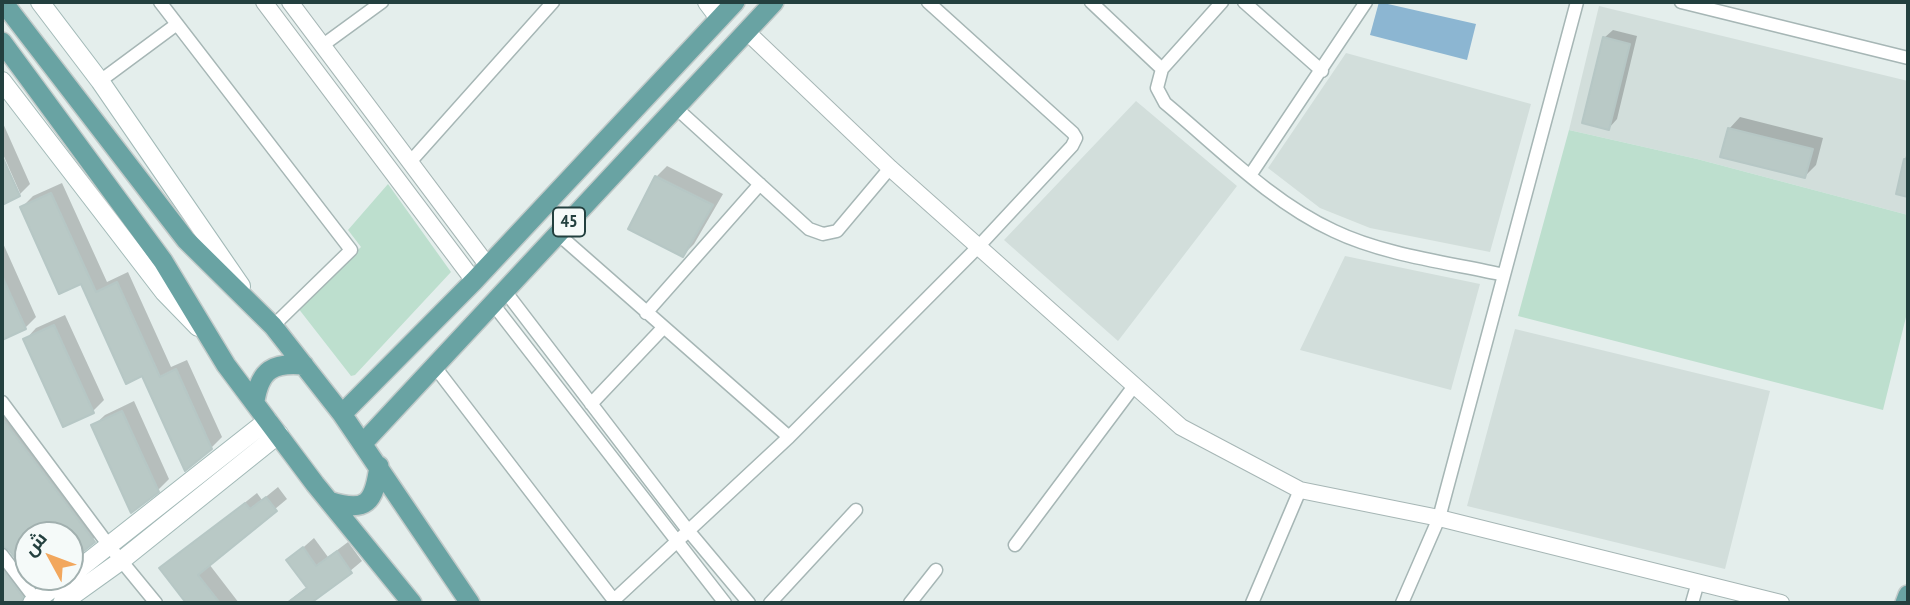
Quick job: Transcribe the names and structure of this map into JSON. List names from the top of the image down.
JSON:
{
  "streets": {
    "main road": ["45"]
  },
  "north": "top left"
}
